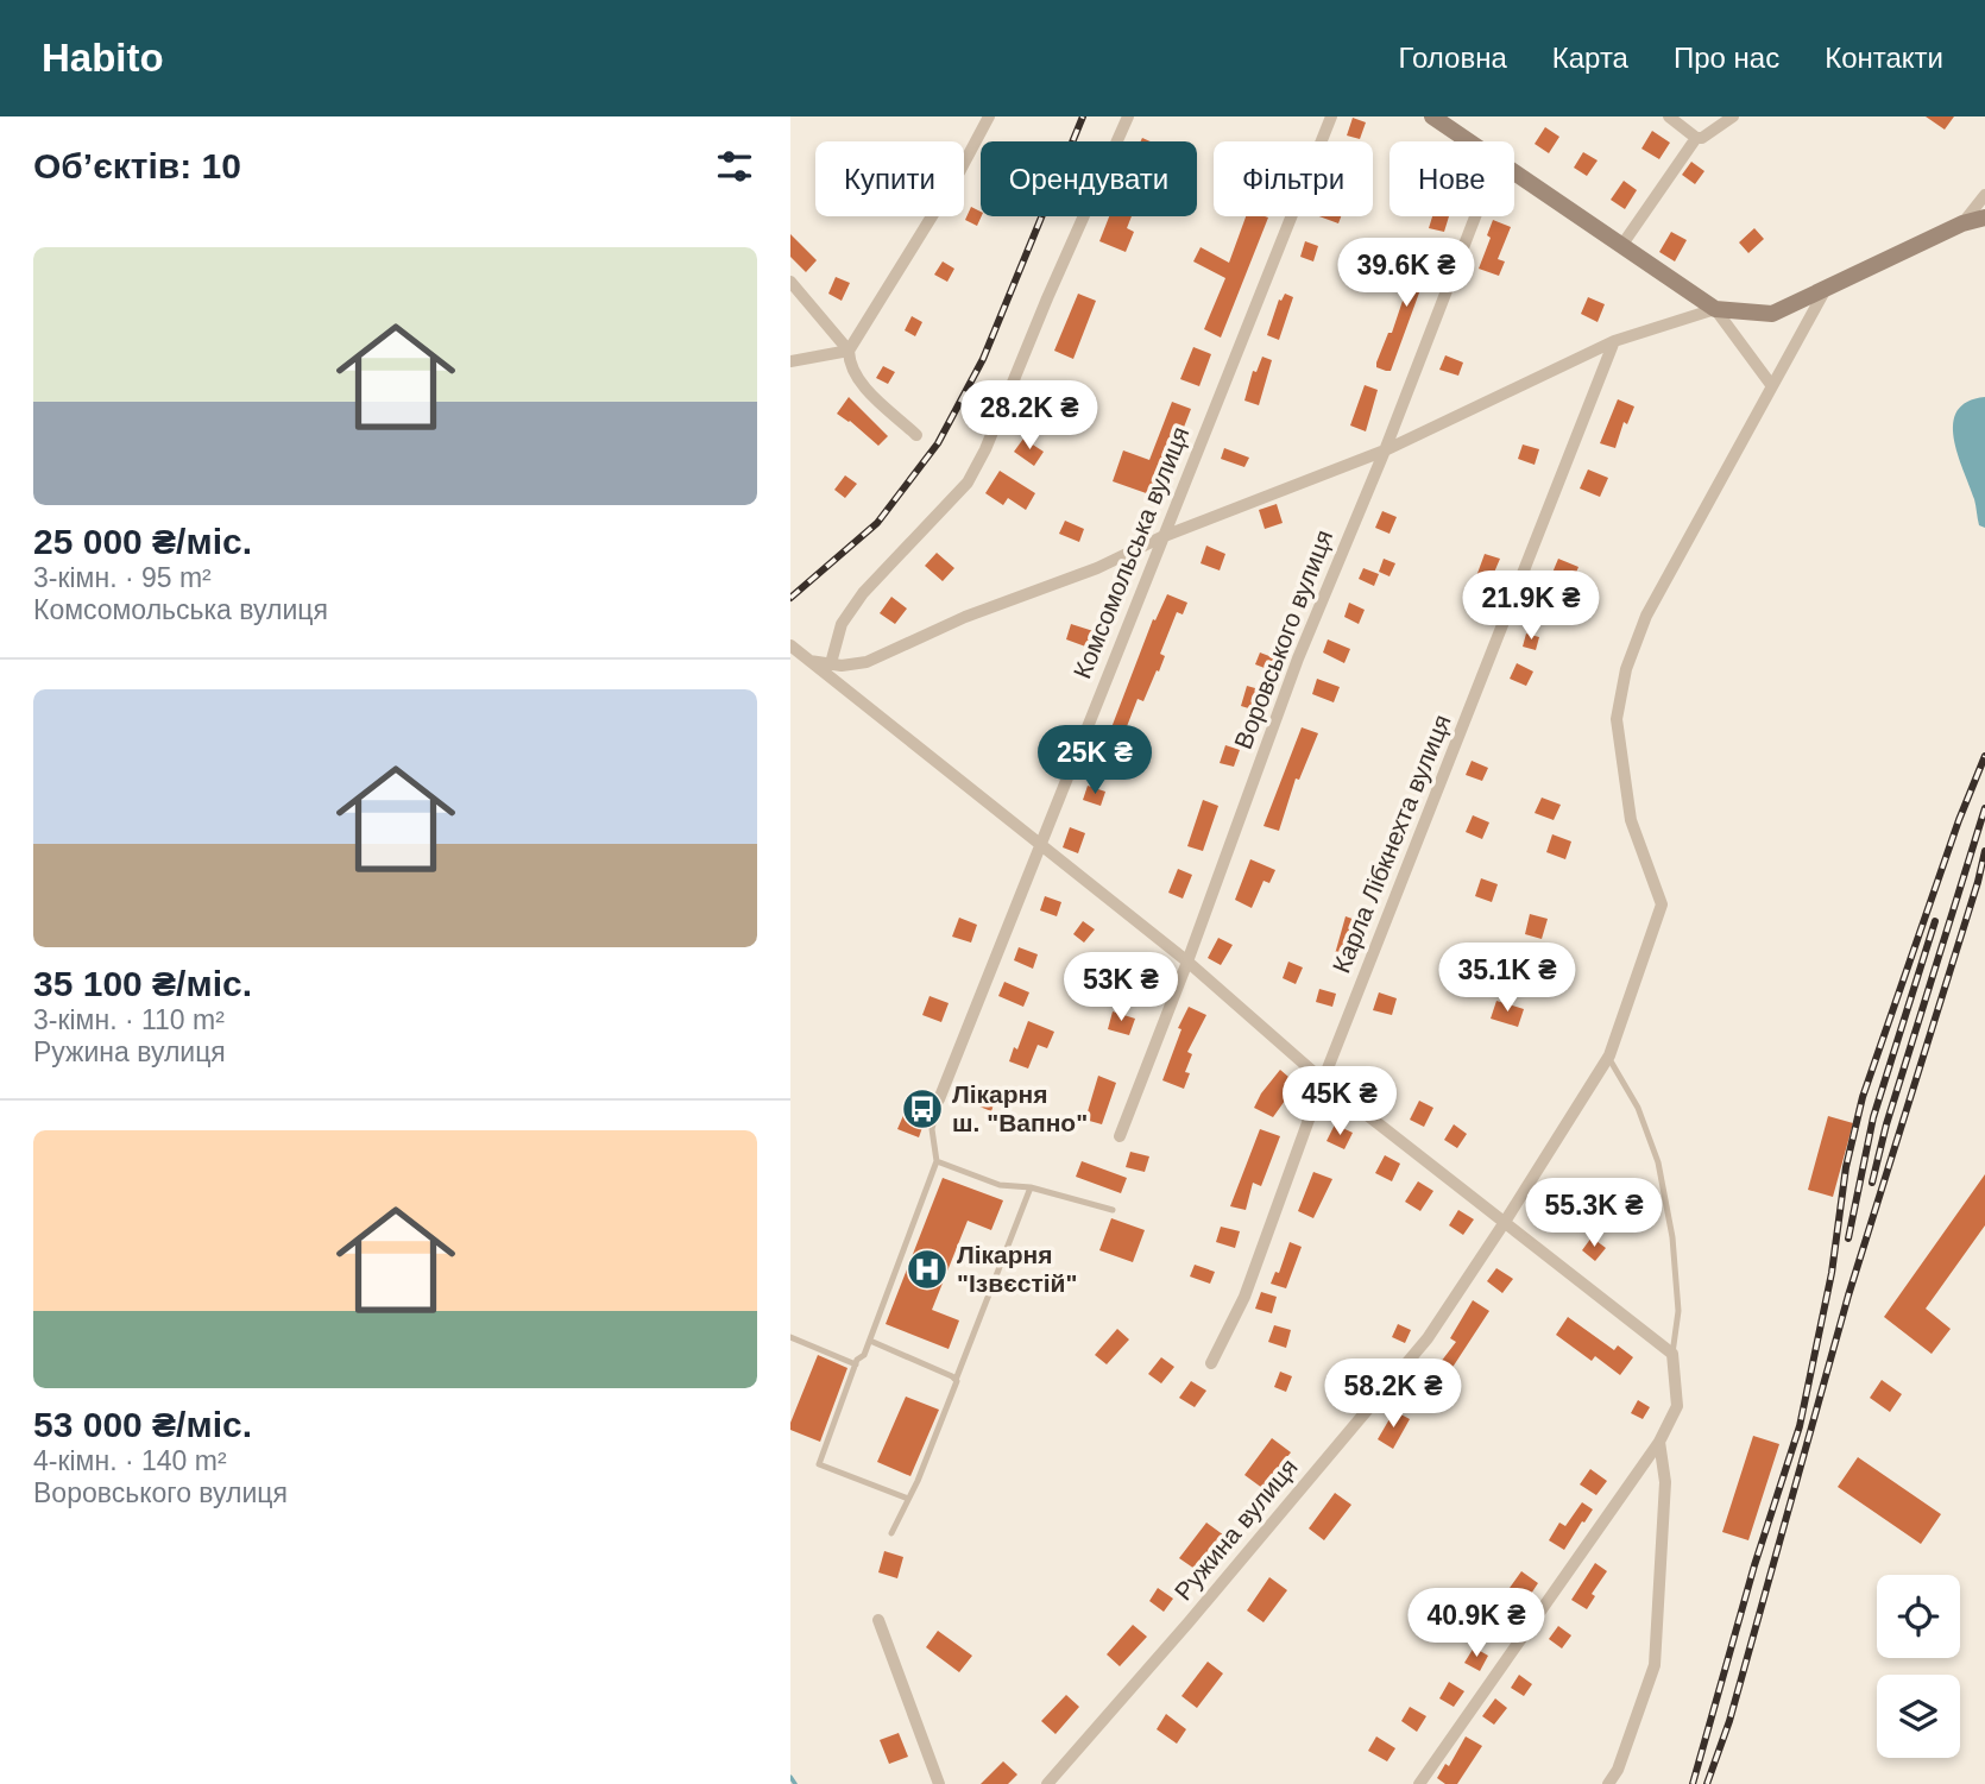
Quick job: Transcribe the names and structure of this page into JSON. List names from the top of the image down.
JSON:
{
  "streets": {
    "street": [
      "Комсомольська вулиця",
      "Воровського вулиця",
      "Карла Лібкнехта вулиця",
      "Ружина вулиця"
    ]
  },
  "places": {
    "bus stop": ["Лікарня ш. \"Вапно\""],
    "hospital": ["Лікарня \"Ізвєстій\""]
  },
  "page": {
    "header": "Habito",
    "nav": [
      "Головна",
      "Карта",
      "Про нас",
      "Контакти"
    ],
    "heading": "Об’єктів: 10",
    "chip": [
      "Купити",
      "Орендувати",
      "Фільтри",
      "Нове"
    ],
    "list": [
      {
        "name": "25 000 ₴/міс.",
        "note": "3-кімн. · 95 m² · Комсомольська вулиця"
      },
      {
        "name": "35 100 ₴/міс.",
        "note": "3-кімн. · 110 m² · Ружина вулиця"
      },
      {
        "name": "53 000 ₴/міс.",
        "note": "4-кімн. · 140 m² · Воровського вулиця"
      }
    ],
    "price": [
      "39.6K ₴",
      "28.2K ₴",
      "21.9K ₴",
      "25K ₴",
      "35.1K ₴",
      "53K ₴",
      "45K ₴",
      "55.3K ₴",
      "58.2K ₴",
      "40.9K ₴"
    ]
  }
}
